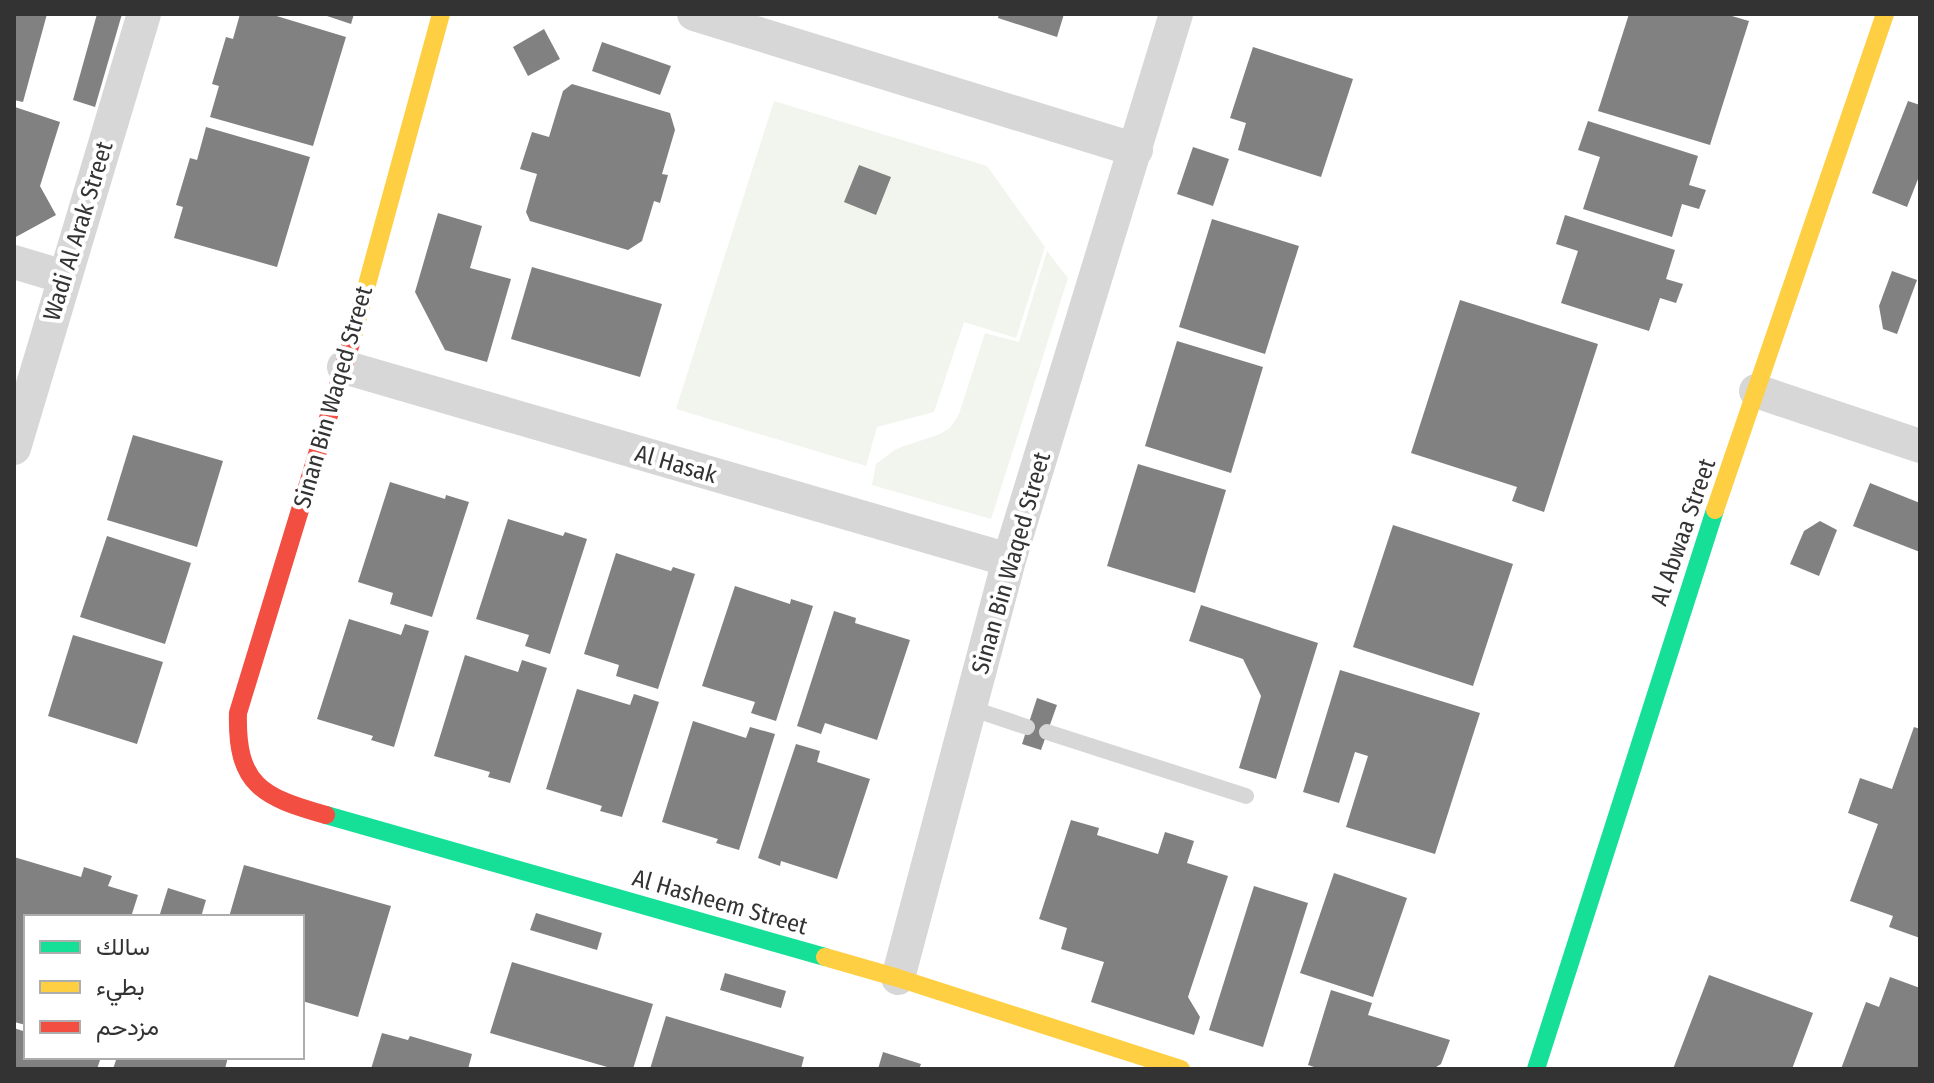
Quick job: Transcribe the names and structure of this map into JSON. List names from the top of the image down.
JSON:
{
  "streets": {
    "street": [
      "Wadi Al Arak Street",
      "Sinan Bin Waqed Street",
      "Al Hasak",
      "Al Abwaa Street",
      "Al Hasheem Street"
    ]
  },
  "crossings": [
    ["Sinan Bin Waqed Street", "Al Hasak"],
    ["Sinan Bin Waqed Street", "Al Hasheem Street"]
  ],
  "legend": ["سالك", "بطيء", "مزدحم"]
}
